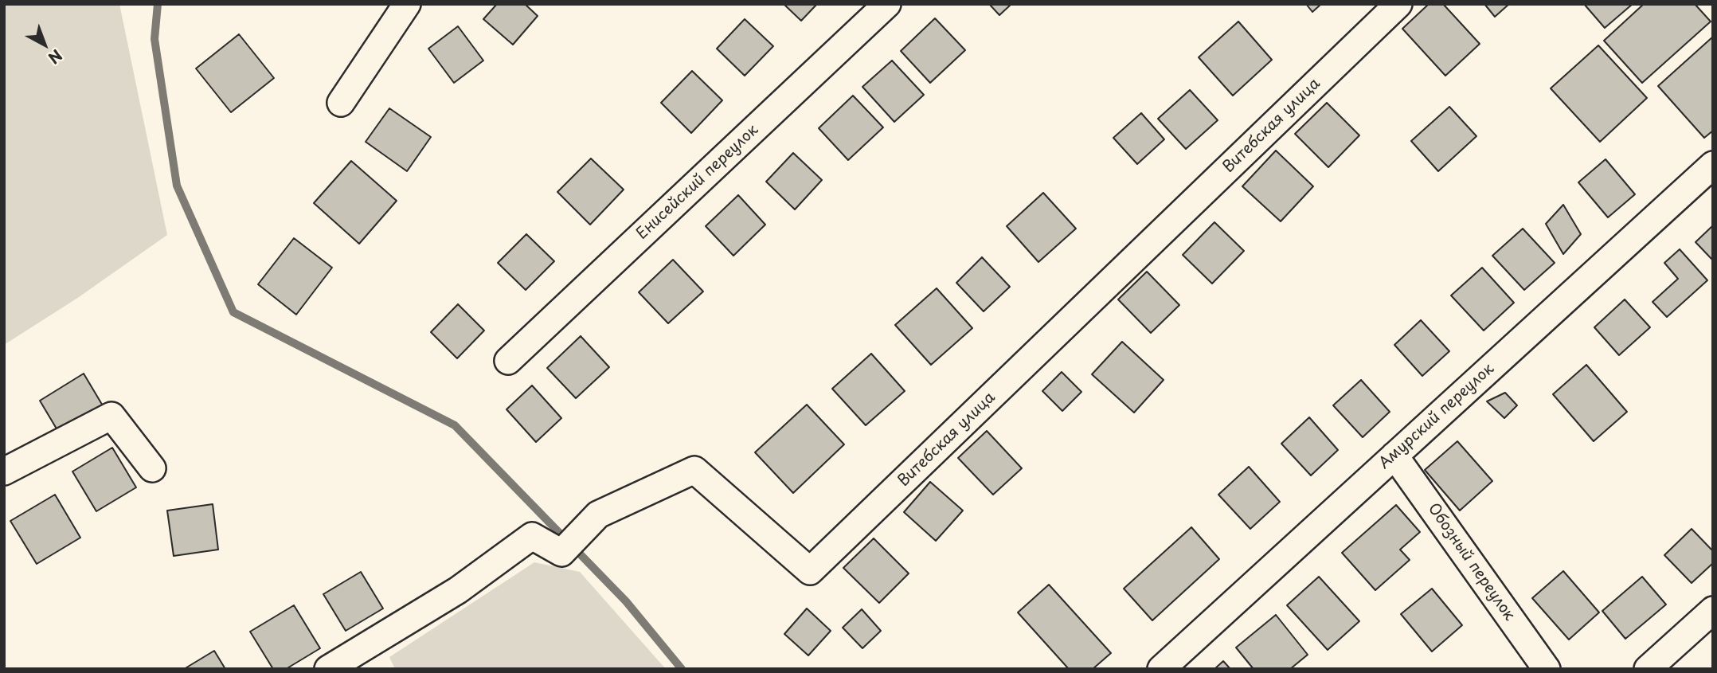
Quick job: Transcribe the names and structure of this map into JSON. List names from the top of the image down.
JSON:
{
  "streets": {
    "street": [
      "Витебская улица",
      "Енисейский переулок",
      "Амурский переулок",
      "Обозный переулок"
    ]
  },
  "crossings": [
    ["Амурский переулок", "Обозный переулок"]
  ],
  "north": "bottom right"
}
